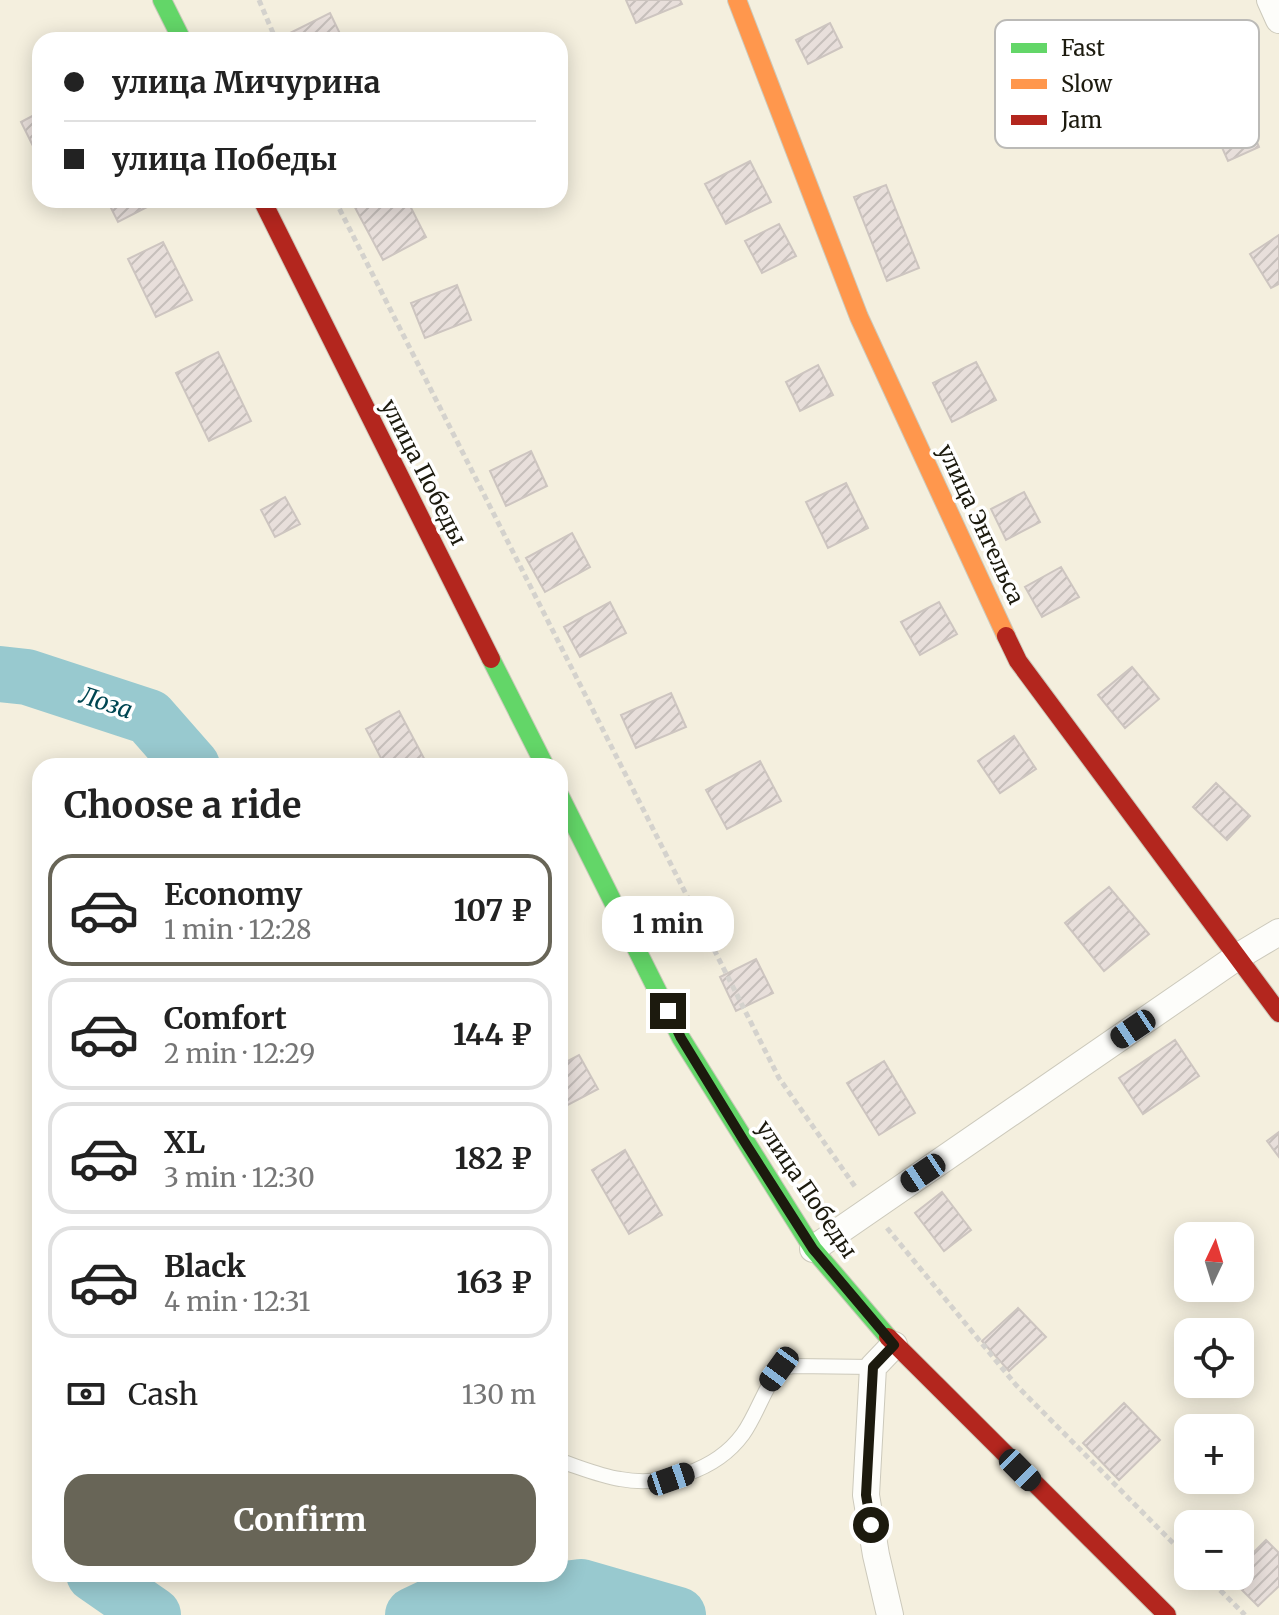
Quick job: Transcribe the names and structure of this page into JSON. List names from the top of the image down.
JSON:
{
  "streets": {
    "main road": ["улица Победы", "улица Энгельса"]
  },
  "water": ["Лоза"],
  "legend": ["Fast", "Slow", "Jam"],
  "north": "top",
  "page": {
    "banner": ["улица Мичурина", "улица Победы"],
    "heading": "Choose a ride",
    "list": [
      {
        "name": "Economy",
        "note": "1 min · 12:28",
        "value": "107 ₽"
      },
      {
        "name": "Comfort",
        "note": "2 min · 12:29",
        "value": "144 ₽"
      },
      {
        "name": "XL",
        "note": "3 min · 12:30",
        "value": "182 ₽"
      },
      {
        "name": "Black",
        "note": "4 min · 12:31",
        "value": "163 ₽"
      }
    ],
    "bubble": "1 min",
    "map_buttons": ["+", "−"],
    "pay": ["Cash", "130 m"],
    "buttons": "Confirm"
  }
}
